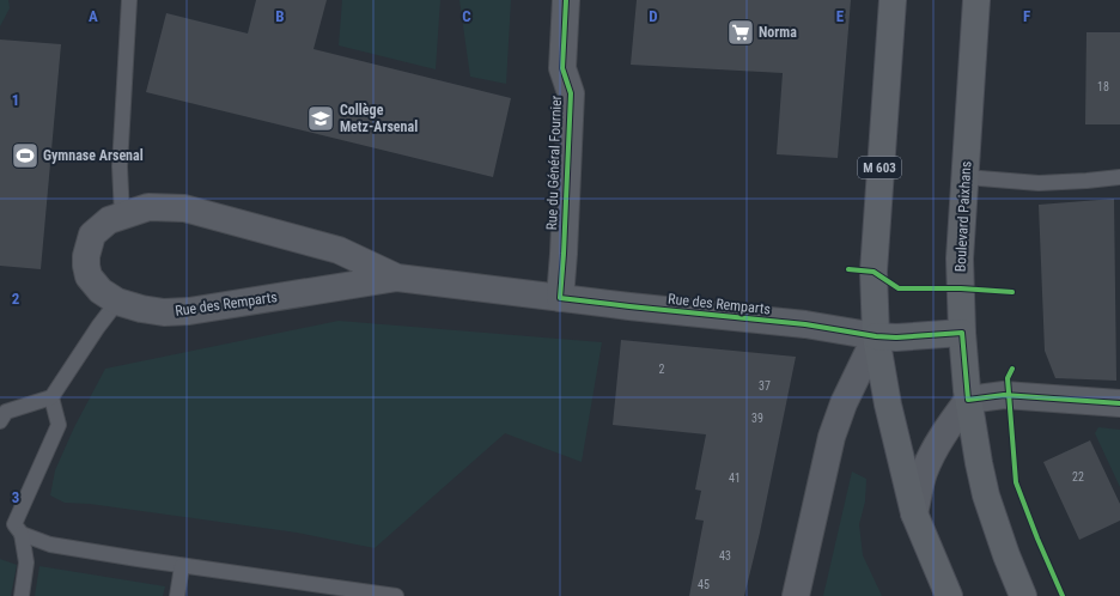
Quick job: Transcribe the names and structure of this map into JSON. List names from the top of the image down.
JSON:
{
  "streets": {
    "main road": ["M 603", "Boulevard Paixhans"],
    "street": ["Rue du Général Fournier", "Rue des Remparts"]
  },
  "crossings": [
    ["Rue du Général Fournier", "Rue des Remparts"],
    ["M 603", "Rue des Remparts"]
  ],
  "places": {
    "supermarket": ["Norma"],
    "school or university": ["Collège Metz-Arsenal"],
    "sports": ["Gymnase Arsenal"]
  },
  "house_numbers": [
    "18",
    "2",
    "37",
    "39",
    "22",
    "41",
    "43",
    "45"
  ],
  "grid": {
    "columns": [
      "A",
      "B",
      "C",
      "D",
      "E",
      "F"
    ],
    "rows": ["1", "2", "3"]
  }
}
